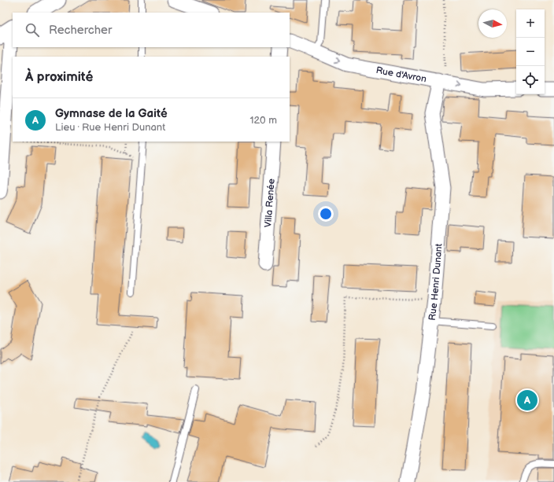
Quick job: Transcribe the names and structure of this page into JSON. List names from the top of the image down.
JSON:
{
  "streets": {
    "street": ["Rue d'Avron", "Villa Renée", "Rue Henri Dunant"]
  },
  "crossings": [
    ["Rue d'Avron", "Rue Henri Dunant"]
  ],
  "one_way": ["Rue d'Avron"],
  "north": "right",
  "page": {
    "map_buttons": ["+", "−"],
    "search": "Rechercher",
    "heading": "À proximité",
    "list": [
      {
        "mark": "A",
        "name": "Gymnase de la Gaité",
        "note": "Lieu · Rue Henri Dunant",
        "value": "120 m"
      }
    ],
    "pins": "A"
  }
}
